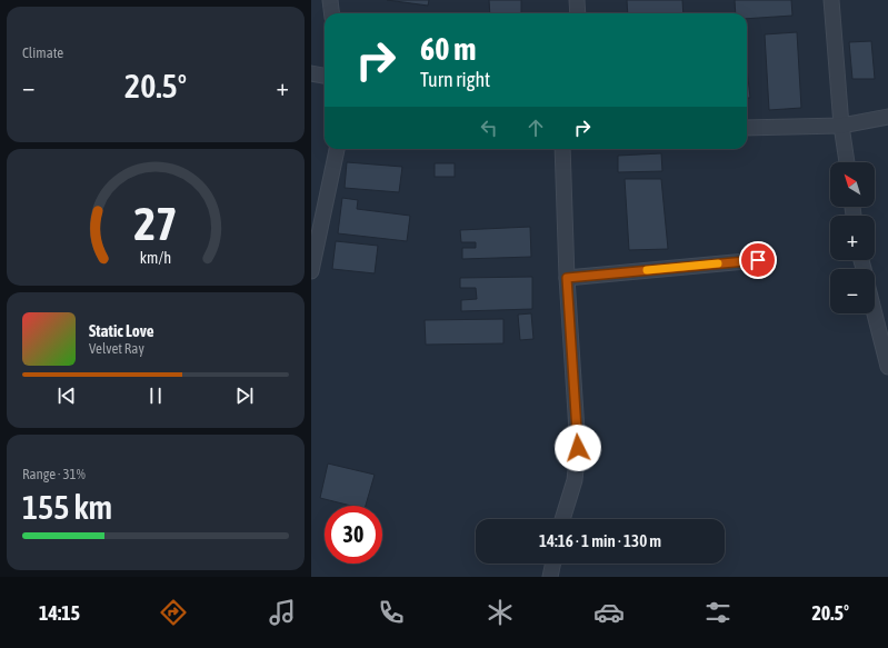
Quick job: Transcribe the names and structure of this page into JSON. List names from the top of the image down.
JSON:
{
  "north": "top left",
  "page": {
    "tile": [
      "Climate",
      ["Range · 31%", "155 km"]
    ],
    "turn": ["60 m", "Turn right"],
    "heat": ["−", "20.5°", "+"],
    "map_buttons": ["+", "−"],
    "song": ["Static Love", "Velvet Ray"],
    "limit": "30",
    "trip": "14:16 · 1 min · 130 m",
    "tabs": ["14:15", "20.5°"],
    "gauge": ["27", "km/h"]
  }
}
